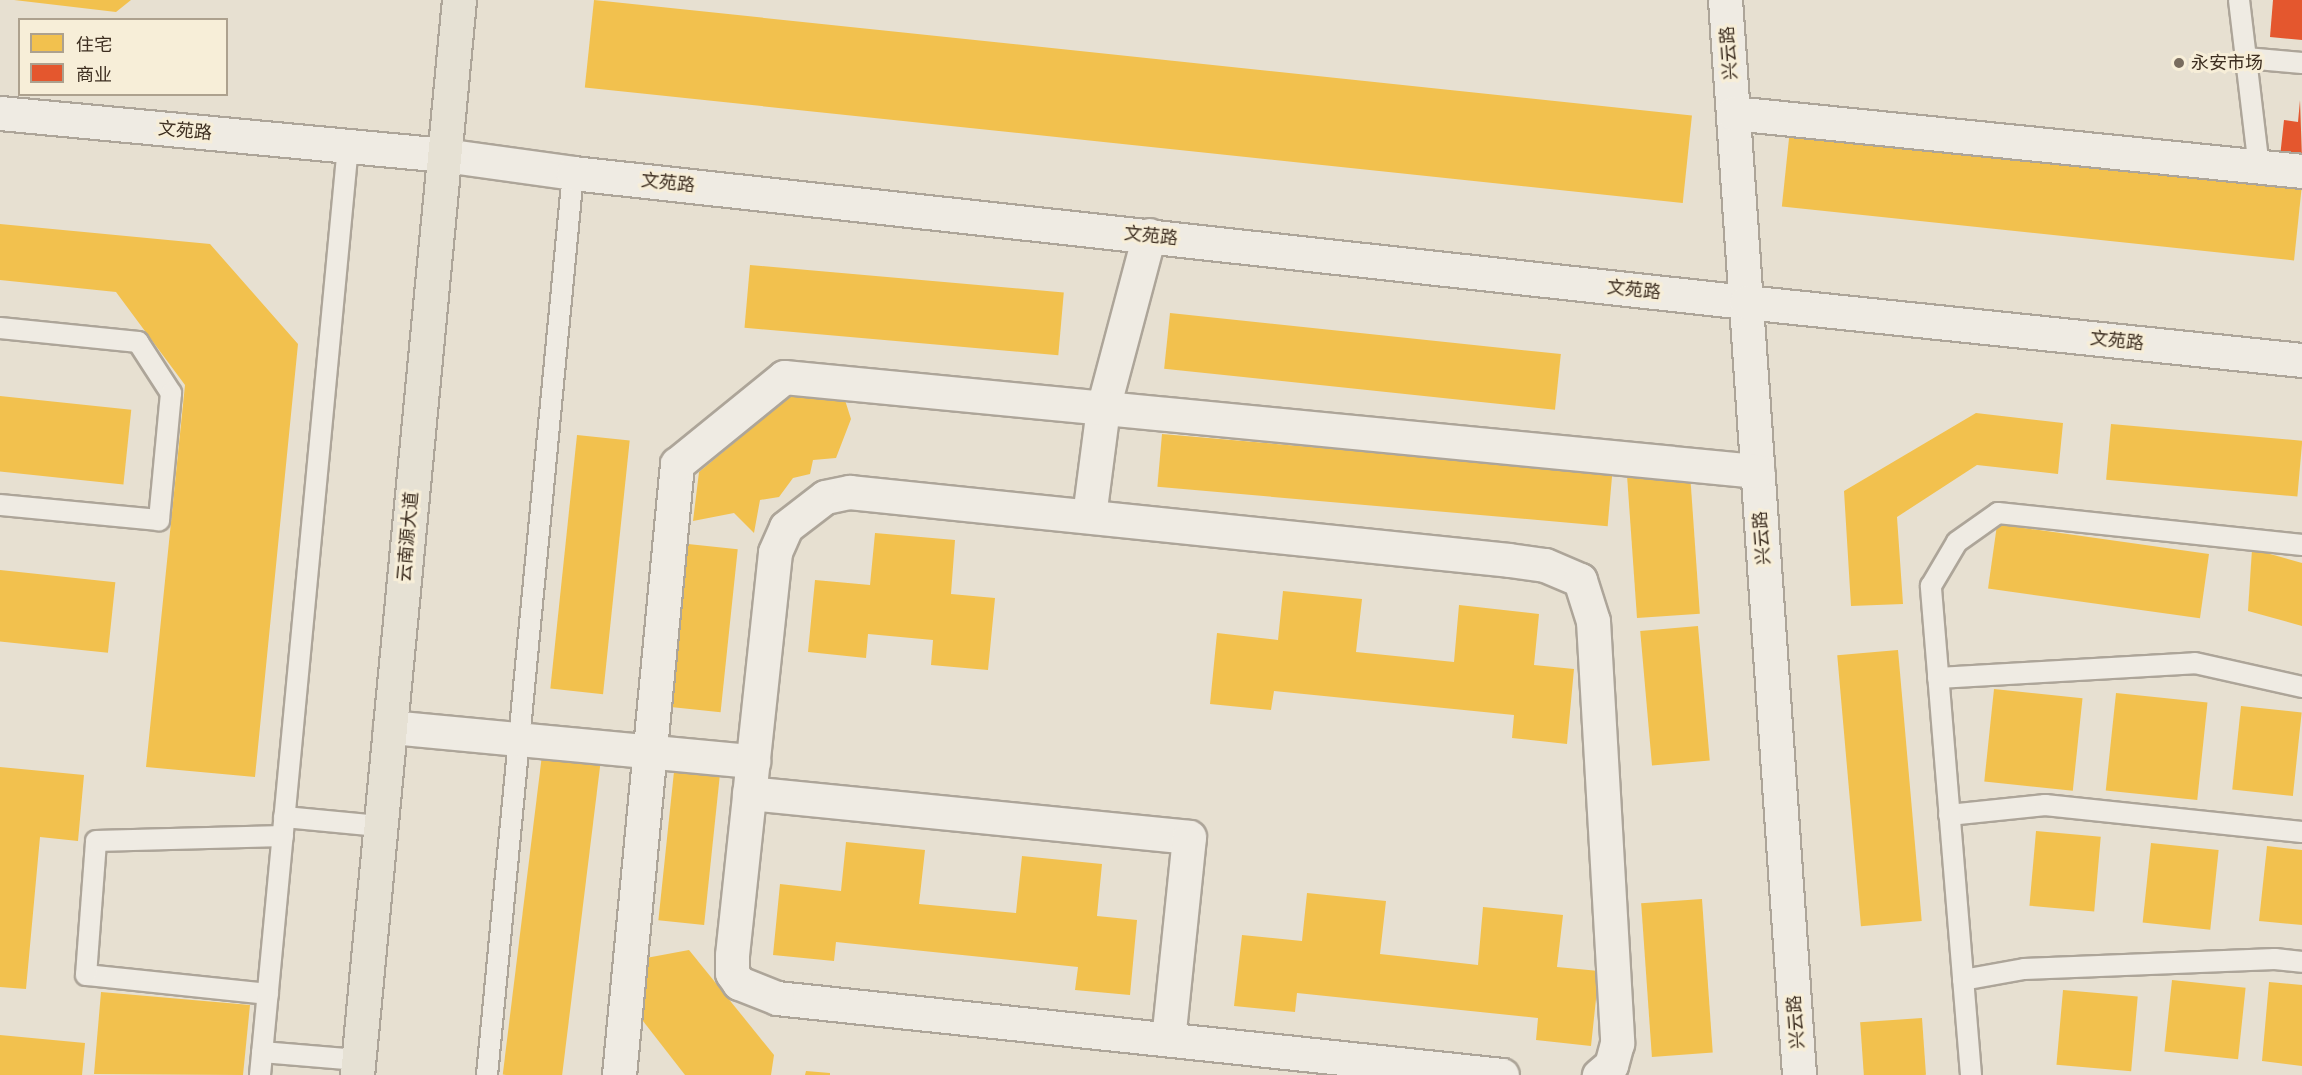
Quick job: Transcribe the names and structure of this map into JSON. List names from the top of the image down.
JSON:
{
  "streets": {
    "main road": ["云南源大道"],
    "street": ["兴云路", "文苑路"]
  },
  "crossings": [
    ["兴云路", "文苑路"],
    ["文苑路", "云南源大道"]
  ],
  "places": ["永安市场"],
  "legend": ["住宅", "商业"]
}
